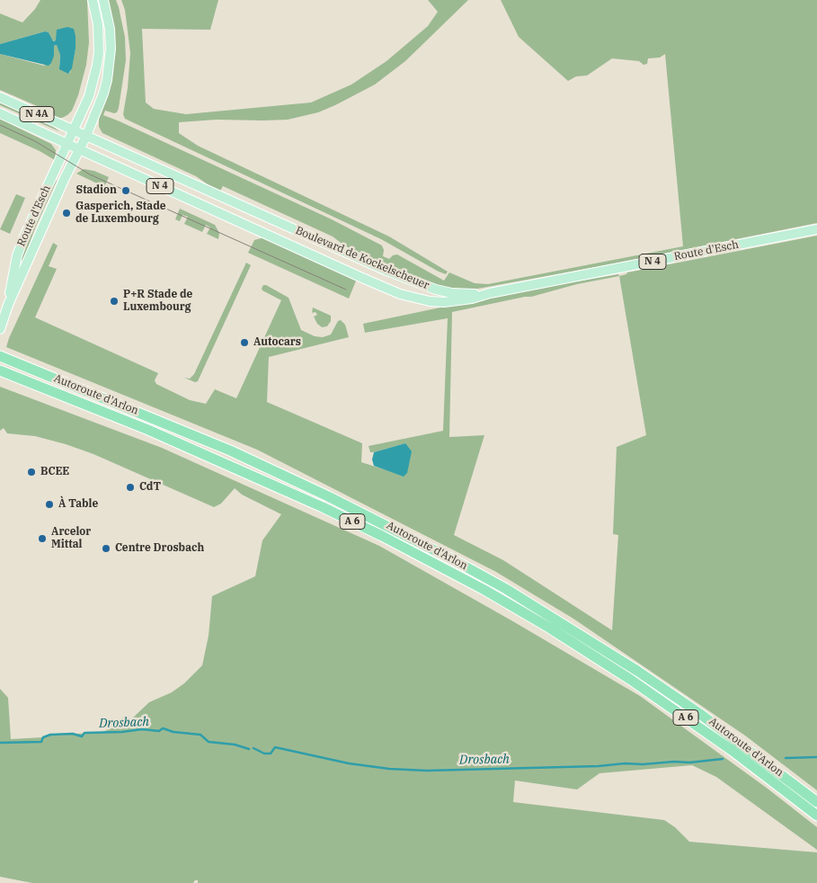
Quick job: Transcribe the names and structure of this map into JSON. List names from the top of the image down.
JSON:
{
  "streets": {
    "highway": ["Autoroute d'Arlon", "A 6"],
    "main road": [
      "N 4A",
      "N 4",
      "Route d'Esch",
      "Boulevard de Kockelscheuer"
    ]
  },
  "crossings": [
    ["Route d'Esch", "Boulevard de Kockelscheuer"]
  ],
  "water": ["Drosbach"],
  "places": [
    "Stadion",
    "Gasperich, Stade de Luxembourg",
    "P+R Stade de Luxembourg",
    "Autocars",
    "BCEE",
    "CdT",
    "À Table",
    "Arcelor Mittal",
    "Centre Drosbach"
  ]
}
